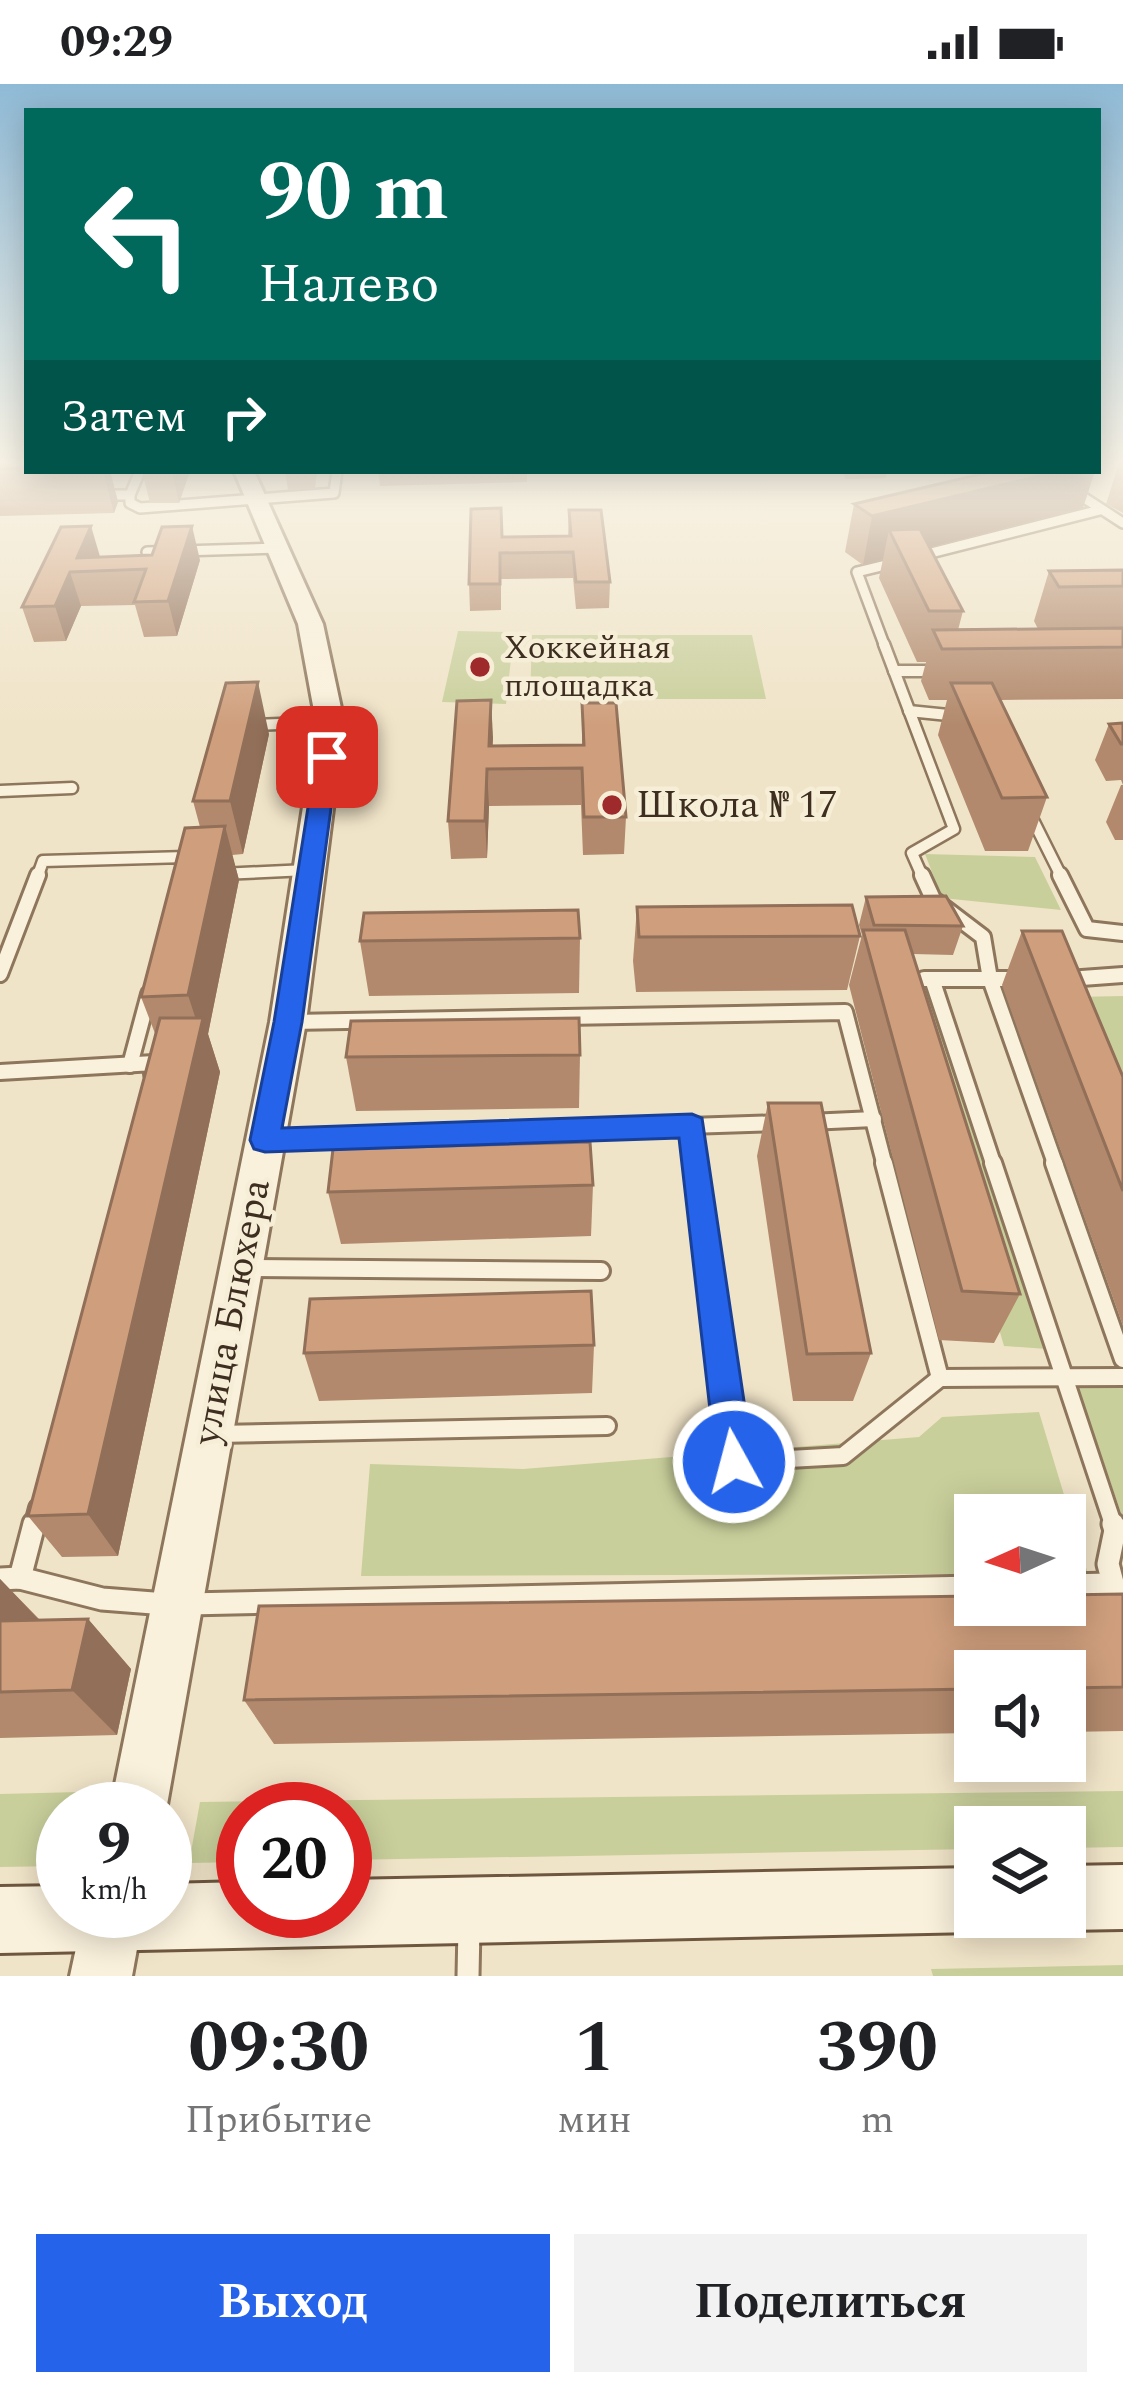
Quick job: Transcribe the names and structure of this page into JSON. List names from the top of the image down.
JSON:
{
  "streets": {
    "street": ["улица Блюхера"]
  },
  "places": ["Хоккейная площадка", "Школа № 17"],
  "north": "left",
  "page": {
    "status": "09:29",
    "turn": ["90 m", "Налево"],
    "then": "Затем",
    "speed": "9 km/h",
    "limit": "20",
    "eta": [
      "09:30",
      "Прибытие",
      "1",
      "мин",
      "390",
      "m"
    ],
    "buttons": ["Выход", "Поделиться"]
  }
}
